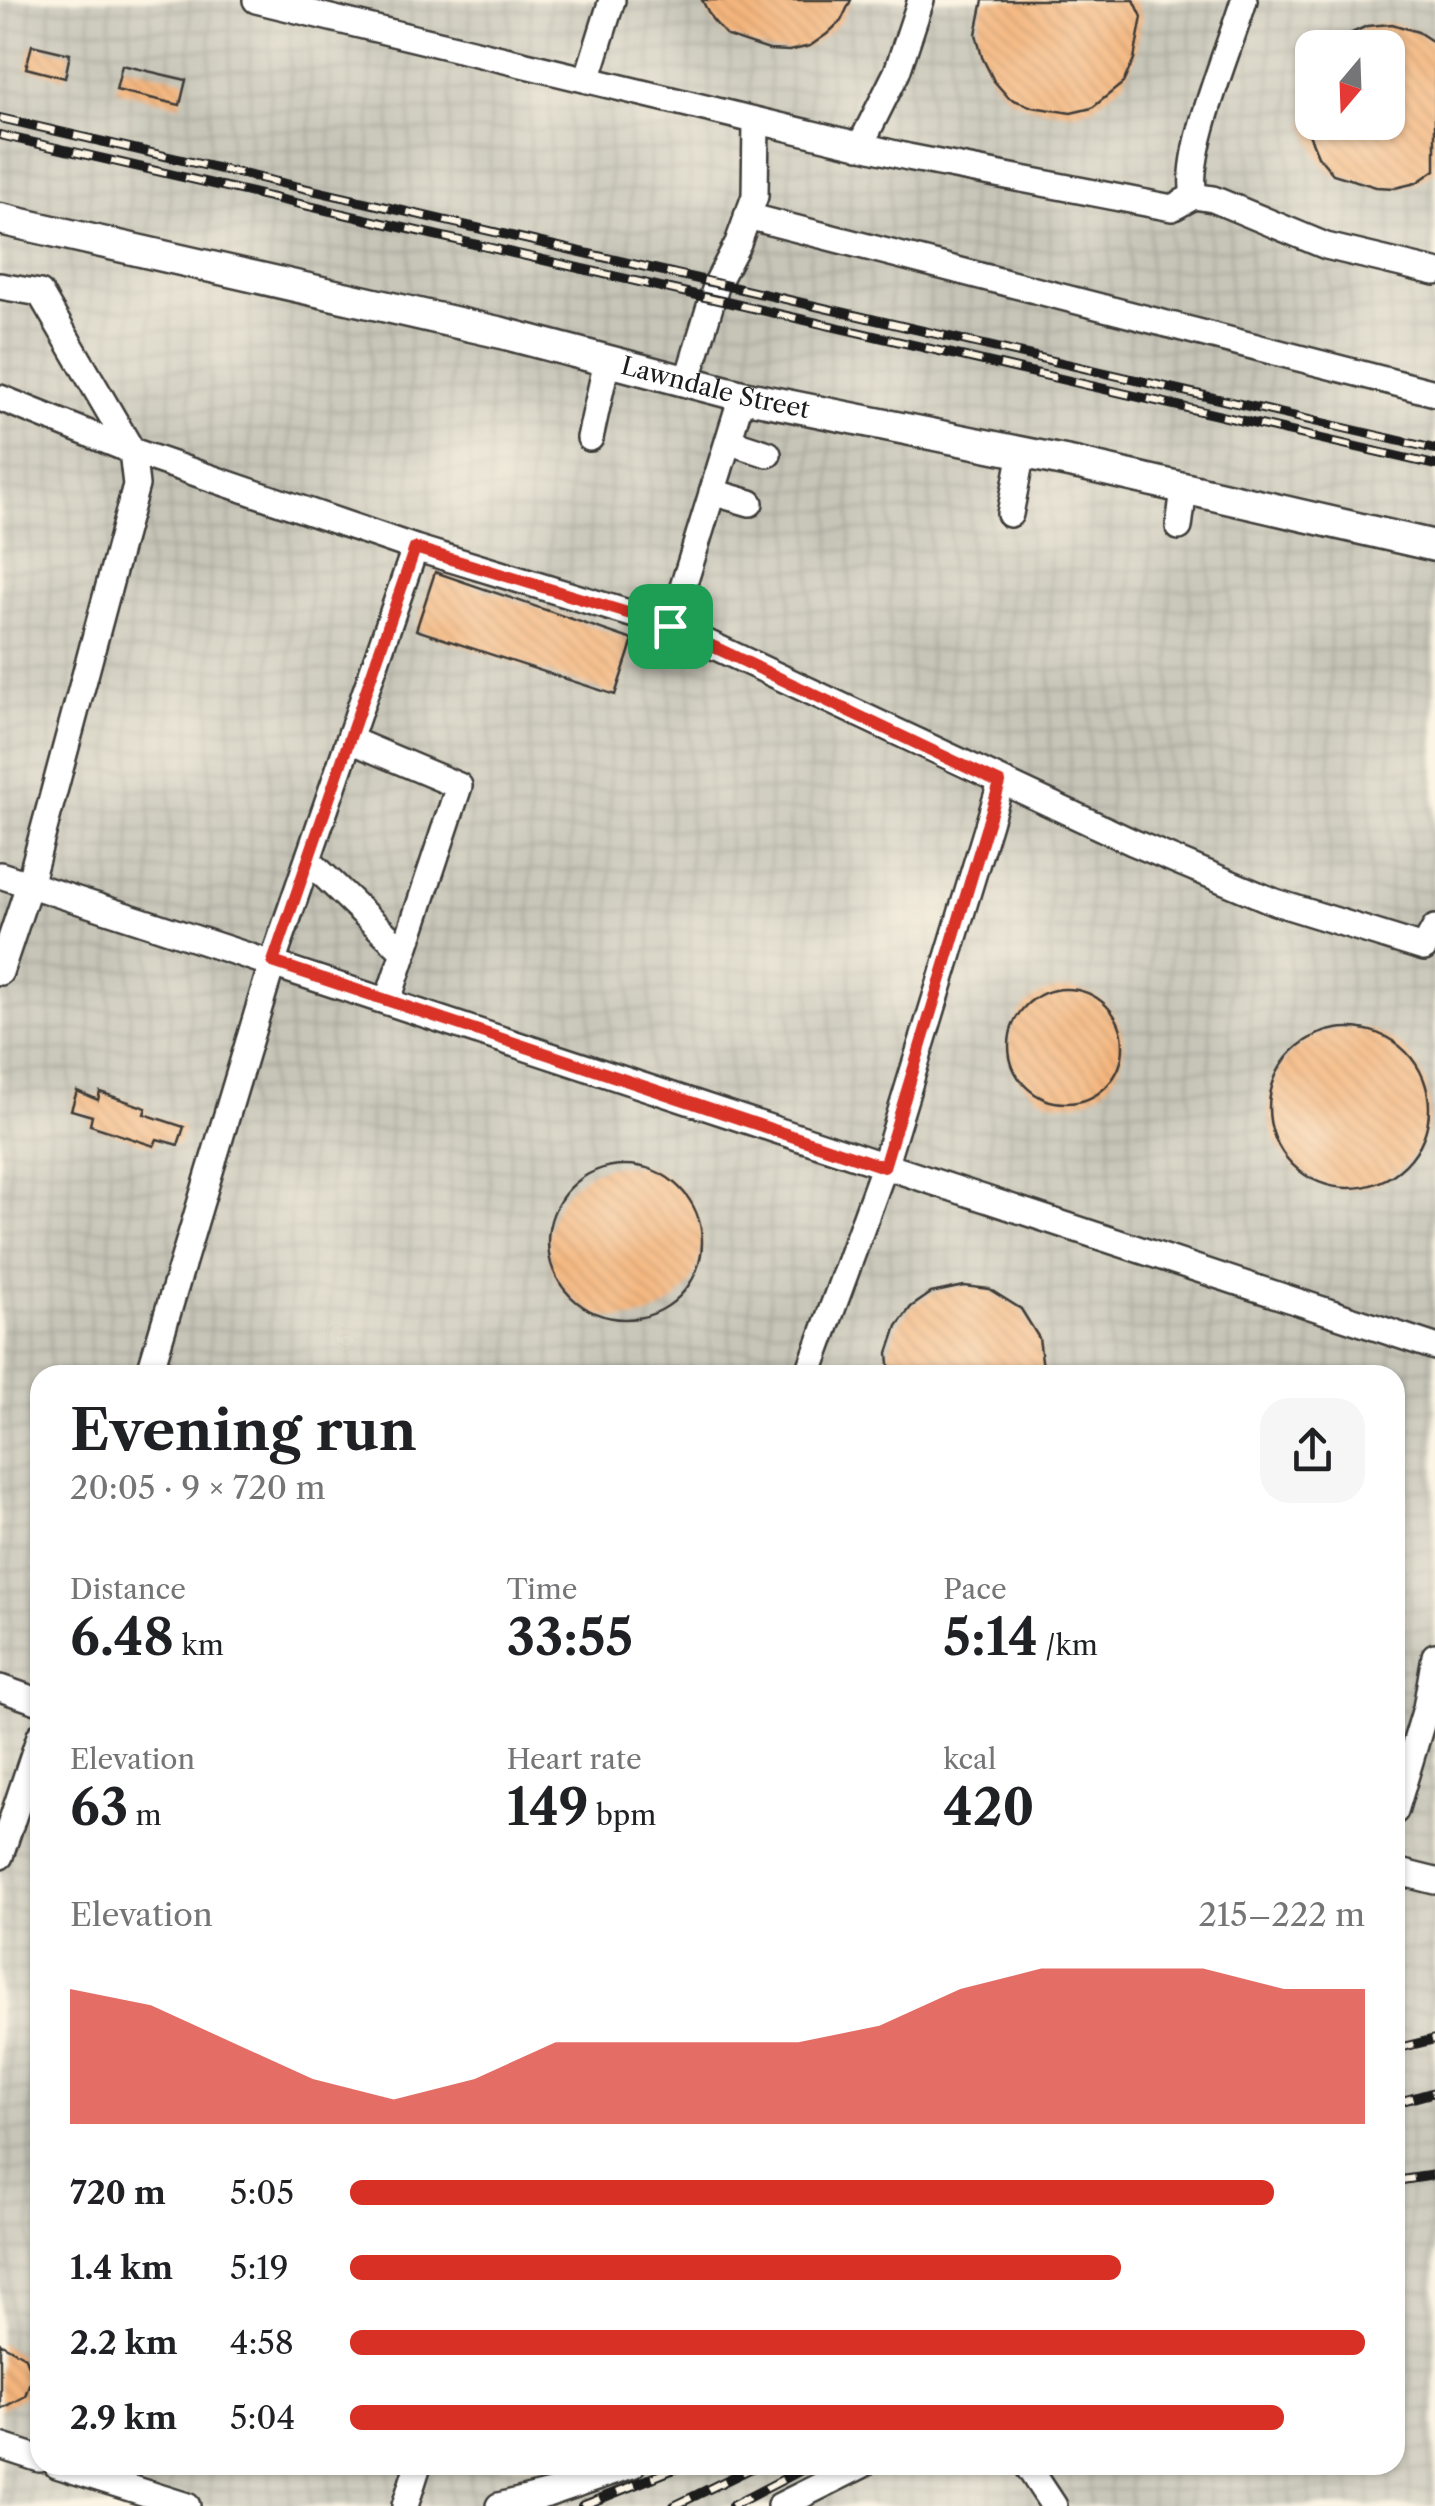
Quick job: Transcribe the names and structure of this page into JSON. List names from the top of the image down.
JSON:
{
  "streets": {
    "main road": ["Lawndale Street"]
  },
  "north": "bottom",
  "page": {
    "heading": ["Evening run", "20:05 · 9 × 720 m"],
    "stats": [
      ["Distance", "6.48 km"],
      ["Time", "33:55"],
      ["Pace", "5:14 /km"],
      ["Elevation", "63 m"],
      ["Heart rate", "149 bpm"],
      ["kcal", "420"]
    ],
    "chart": ["Elevation", "215–222 m"],
    "list": [
      {
        "name": "720 m",
        "note": "5:05"
      },
      {
        "name": "1.4 km",
        "note": "5:19"
      },
      {
        "name": "2.2 km",
        "note": "4:58"
      },
      {
        "name": "2.9 km",
        "note": "5:04"
      }
    ]
  }
}
